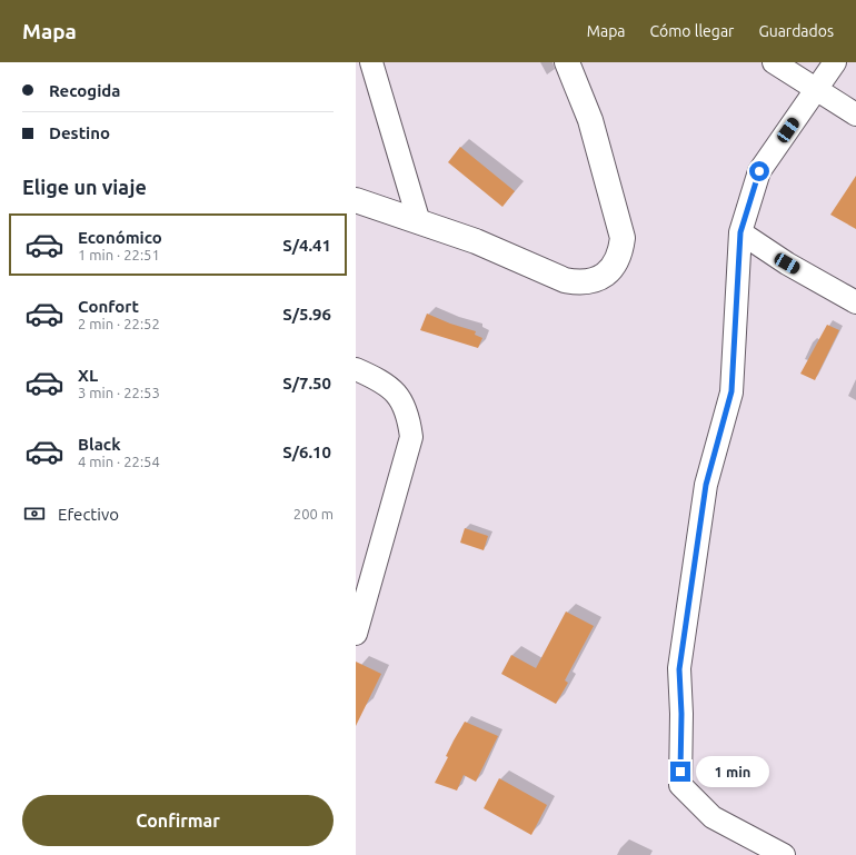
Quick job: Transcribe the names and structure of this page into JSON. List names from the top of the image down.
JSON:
{
  "page": {
    "header": "Mapa",
    "nav": ["Mapa", "Cómo llegar", "Guardados"],
    "banner": ["Recogida", "Destino"],
    "heading": "Elige un viaje",
    "list": [
      {
        "name": "Económico",
        "note": "1 min · 22:51",
        "value": "S/4.41"
      },
      {
        "name": "Confort",
        "note": "2 min · 22:52",
        "value": "S/5.96"
      },
      {
        "name": "XL",
        "note": "3 min · 22:53",
        "value": "S/7.50"
      },
      {
        "name": "Black",
        "note": "4 min · 22:54",
        "value": "S/6.10"
      }
    ],
    "pay": ["Efectivo", "200 m"],
    "bubble": "1 min",
    "buttons": "Confirmar"
  }
}
